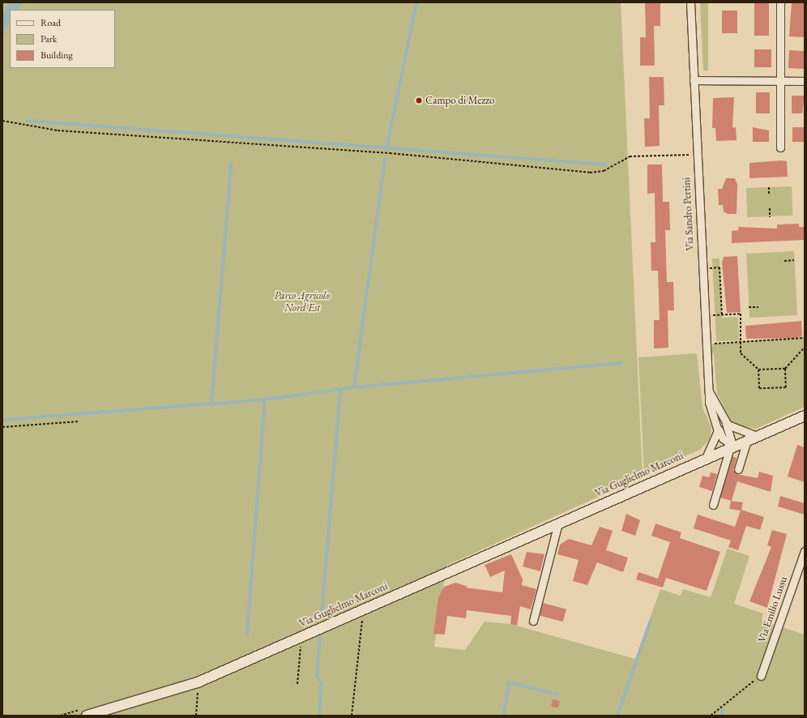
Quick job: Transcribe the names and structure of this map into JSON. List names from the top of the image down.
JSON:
{
  "streets": {
    "street": ["Via Sandro Pertini", "Via Guglielmo Marconi", "Via Emilio Lussu"]
  },
  "crossings": [
    ["Via Sandro Pertini", "Via Guglielmo Marconi"]
  ],
  "parks": ["Parco Agricolo Nord Est"],
  "places": ["Campo di Mezzo"],
  "legend": ["Road", "Park", "Building"]
}
